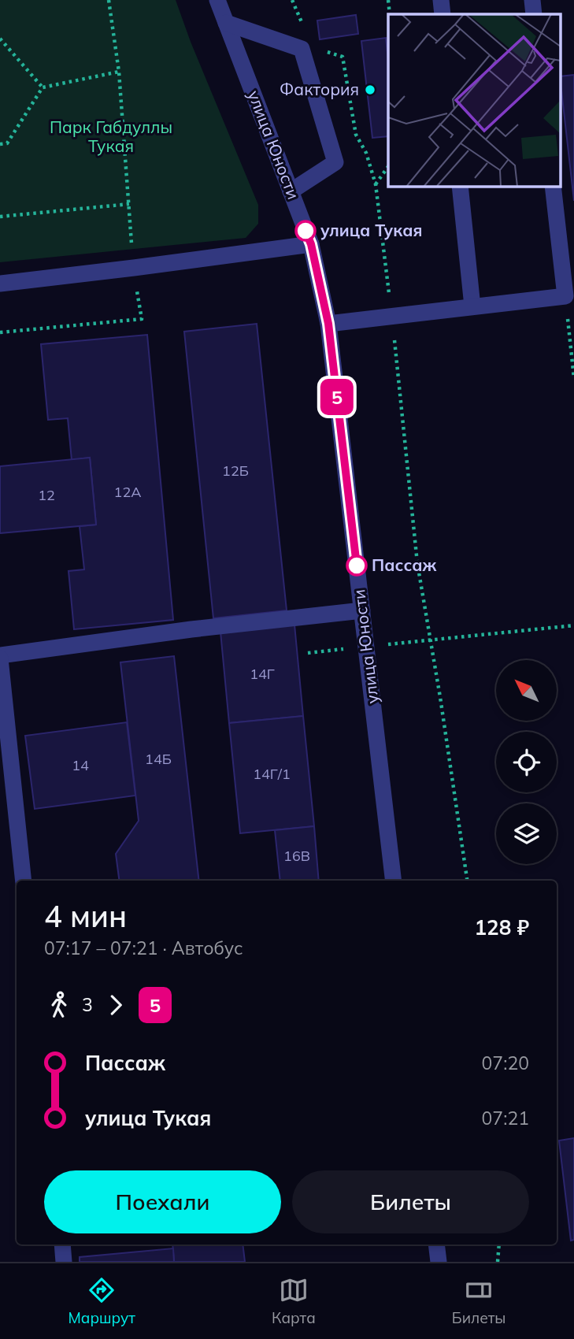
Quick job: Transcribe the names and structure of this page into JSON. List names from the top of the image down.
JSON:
{
  "streets": {
    "street": ["улица Юности"]
  },
  "parks": ["Парк Габдуллы Тукая"],
  "places": ["Фактория", "улица Тукая", "Пассаж"],
  "lines": ["bus line 5"],
  "house_numbers": [
    "12Б",
    "12А",
    "12",
    "14Г",
    "14Б",
    "14",
    "14Г/1",
    "16В"
  ],
  "north": "top left",
  "page": {
    "on_map": "5",
    "heading": ["4 мин", "07:17 – 07:21 · Автобус", "128 ₽"],
    "legs": ["3", "5"],
    "list": [
      {
        "name": "Пассаж",
        "value": "07:20"
      },
      {
        "name": "улица Тукая",
        "value": "07:21"
      }
    ],
    "buttons": ["Поехали", "Билеты"],
    "tabs": ["Маршрут", "Карта", "Билеты"]
  }
}
